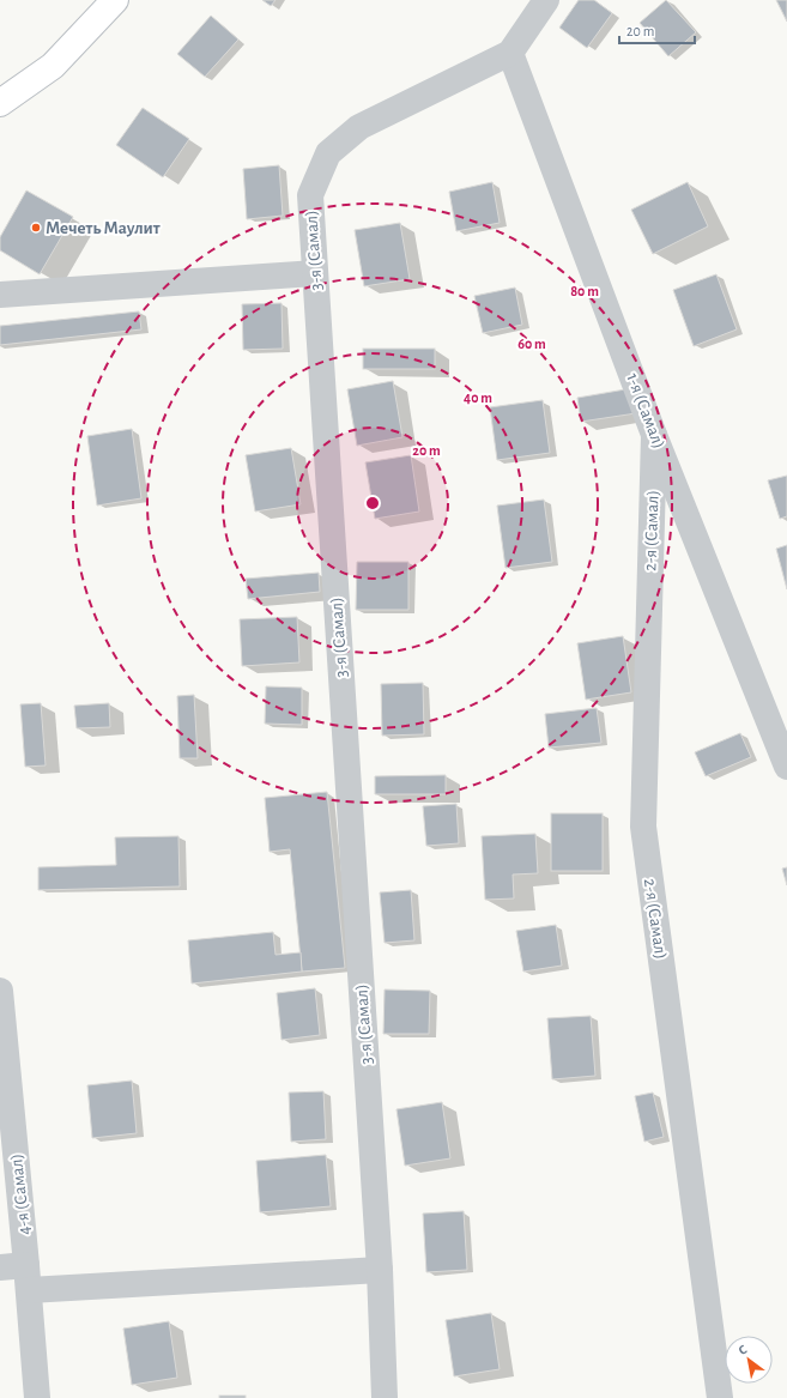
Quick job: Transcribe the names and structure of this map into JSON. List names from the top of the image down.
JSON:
{
  "streets": {
    "street": [
      "3-я (Самал)",
      "1-я (Самал)",
      "2-я (Самал)",
      "4-я (Самал)"
    ]
  },
  "crossings": [
    ["3-я (Самал)", "1-я (Самал)"],
    ["1-я (Самал)", "2-я (Самал)"]
  ],
  "places": ["Мечеть Маулит"],
  "scale_bar": "20 m",
  "north": "top left",
  "rings": [
    "80 m",
    "60 m",
    "40 m",
    "20 m"
  ]
}
